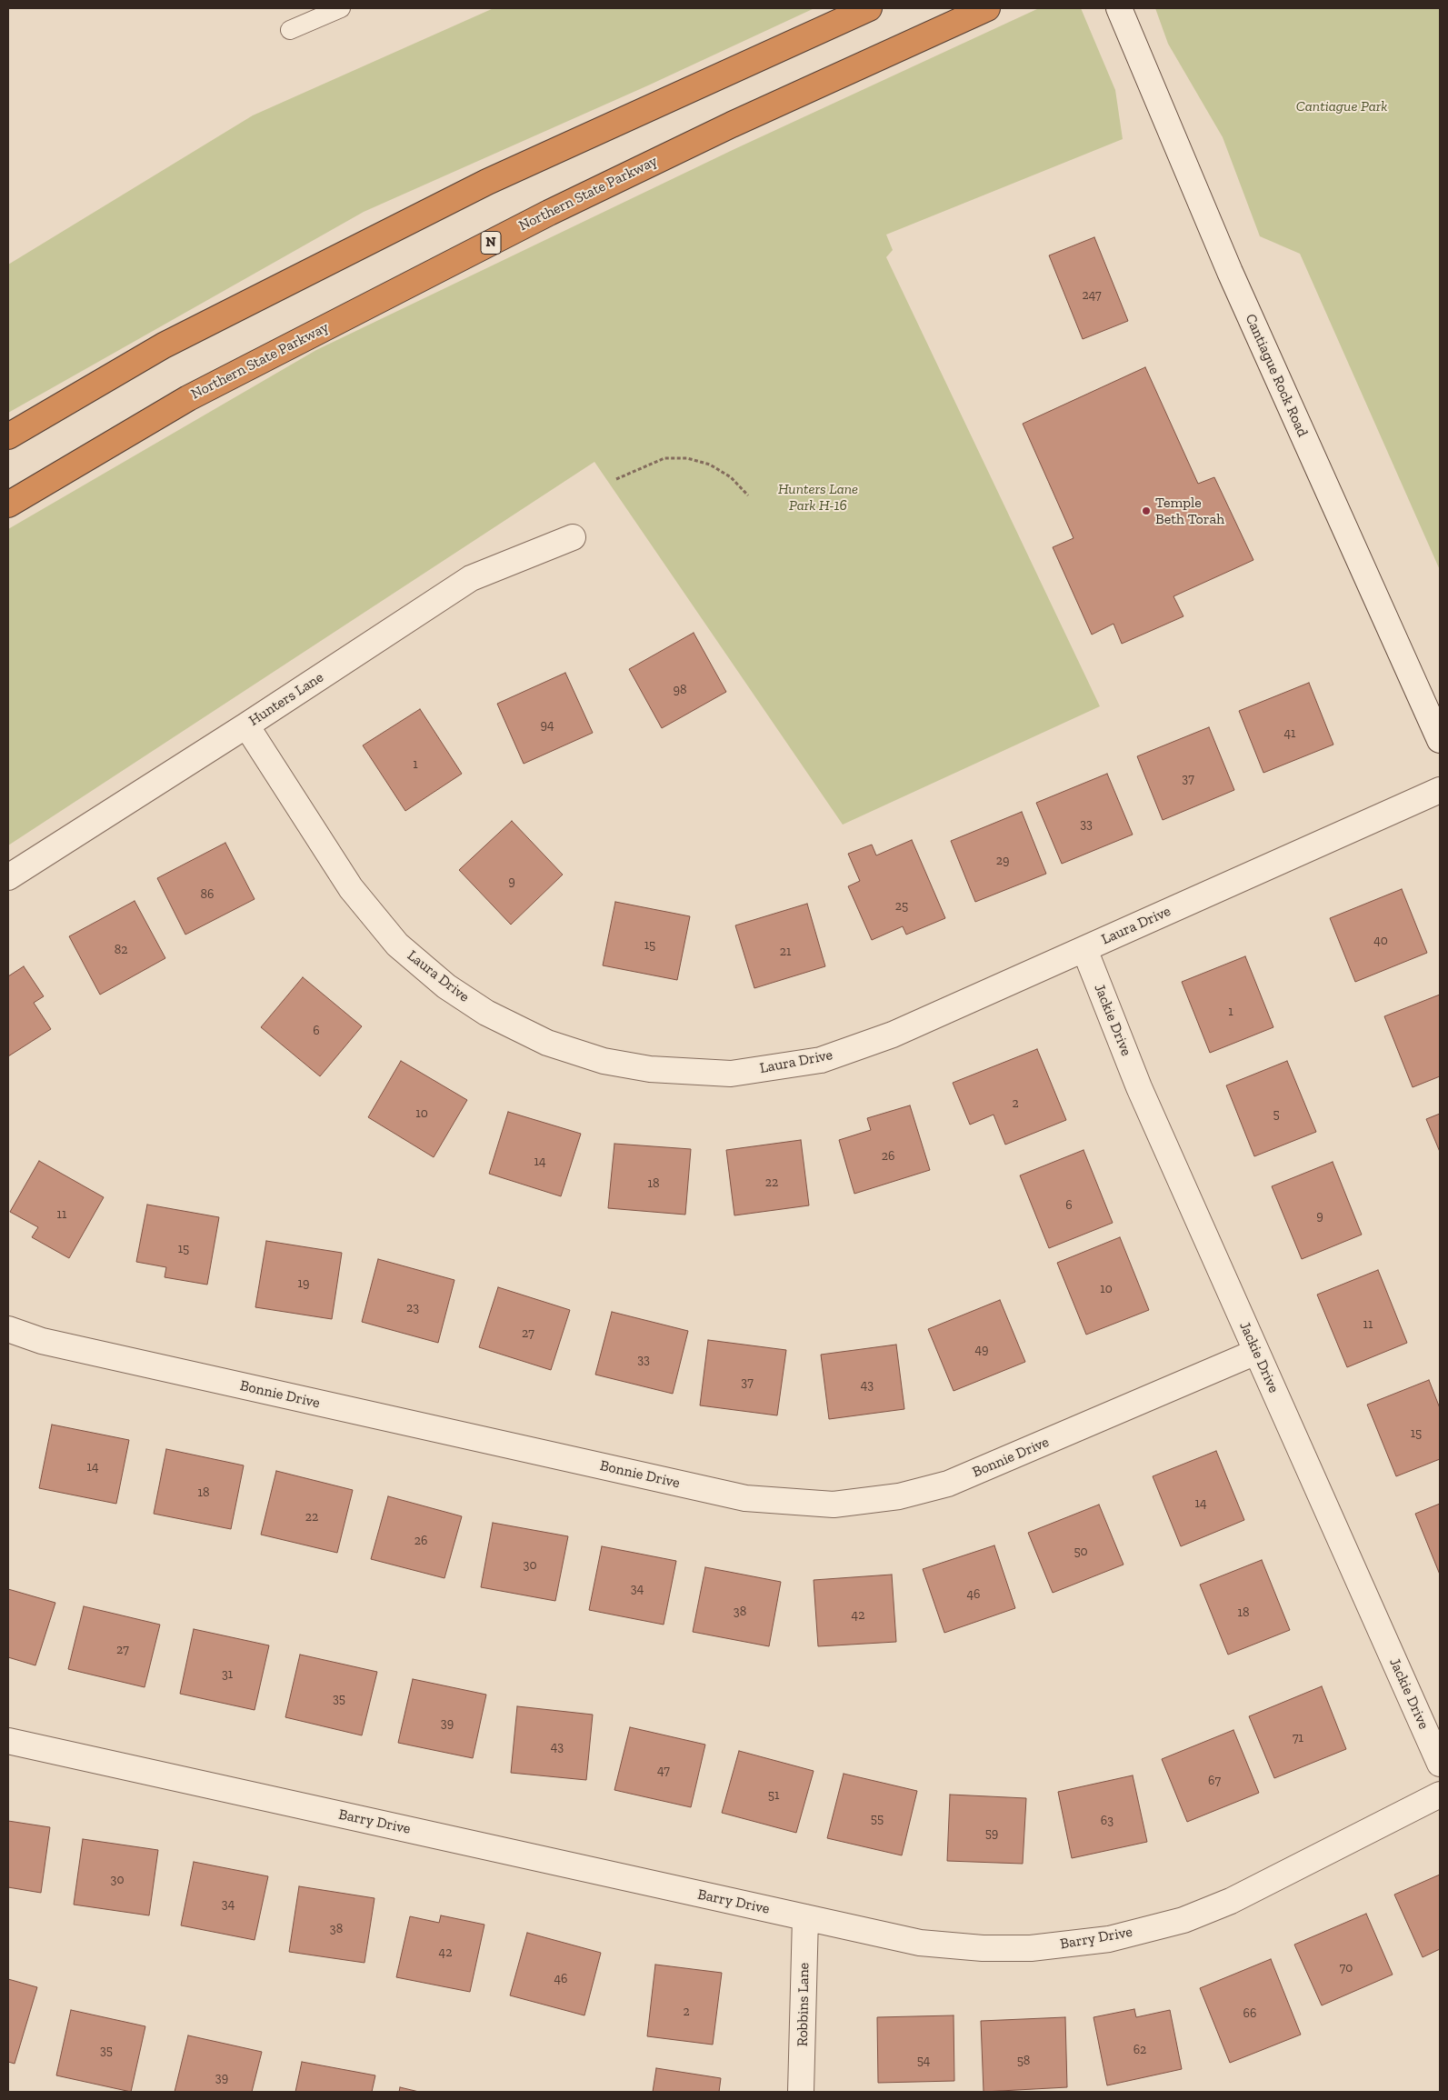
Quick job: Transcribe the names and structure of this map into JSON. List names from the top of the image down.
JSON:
{
  "streets": {
    "highway": ["Northern State Parkway", "N"],
    "street": [
      "Cantiague Rock Road",
      "Hunters Lane",
      "Laura Drive",
      "Jackie Drive",
      "Bonnie Drive",
      "Barry Drive",
      "Robbins Lane"
    ]
  },
  "crossings": [
    ["Hunters Lane", "Laura Drive"],
    ["Laura Drive", "Jackie Drive"],
    ["Jackie Drive", "Bonnie Drive"],
    ["Barry Drive", "Robbins Lane"]
  ],
  "parks": ["Cantiague Park", "Hunters Lane Park H-16"],
  "places": ["Temple Beth Torah"],
  "house_numbers": [
    "247",
    "98",
    "94",
    "41",
    "1",
    "37",
    "33",
    "29",
    "9",
    "86",
    "25",
    "40",
    "15",
    "82",
    "21",
    "1",
    "6",
    "2",
    "10",
    "5",
    "26",
    "14",
    "22",
    "18",
    "6",
    "11",
    "9",
    "15",
    "19",
    "10",
    "23",
    "11",
    "27",
    "49",
    "33",
    "37",
    "43",
    "15",
    "14",
    "18",
    "14",
    "22",
    "26",
    "50",
    "30",
    "34",
    "46",
    "38",
    "18",
    "42",
    "27",
    "31",
    "35",
    "39",
    "71",
    "43",
    "47",
    "67",
    "51",
    "55",
    "63",
    "59",
    "30",
    "34",
    "38",
    "42",
    "70",
    "46",
    "2",
    "66",
    "62",
    "35",
    "54",
    "58",
    "39"
  ]
}
